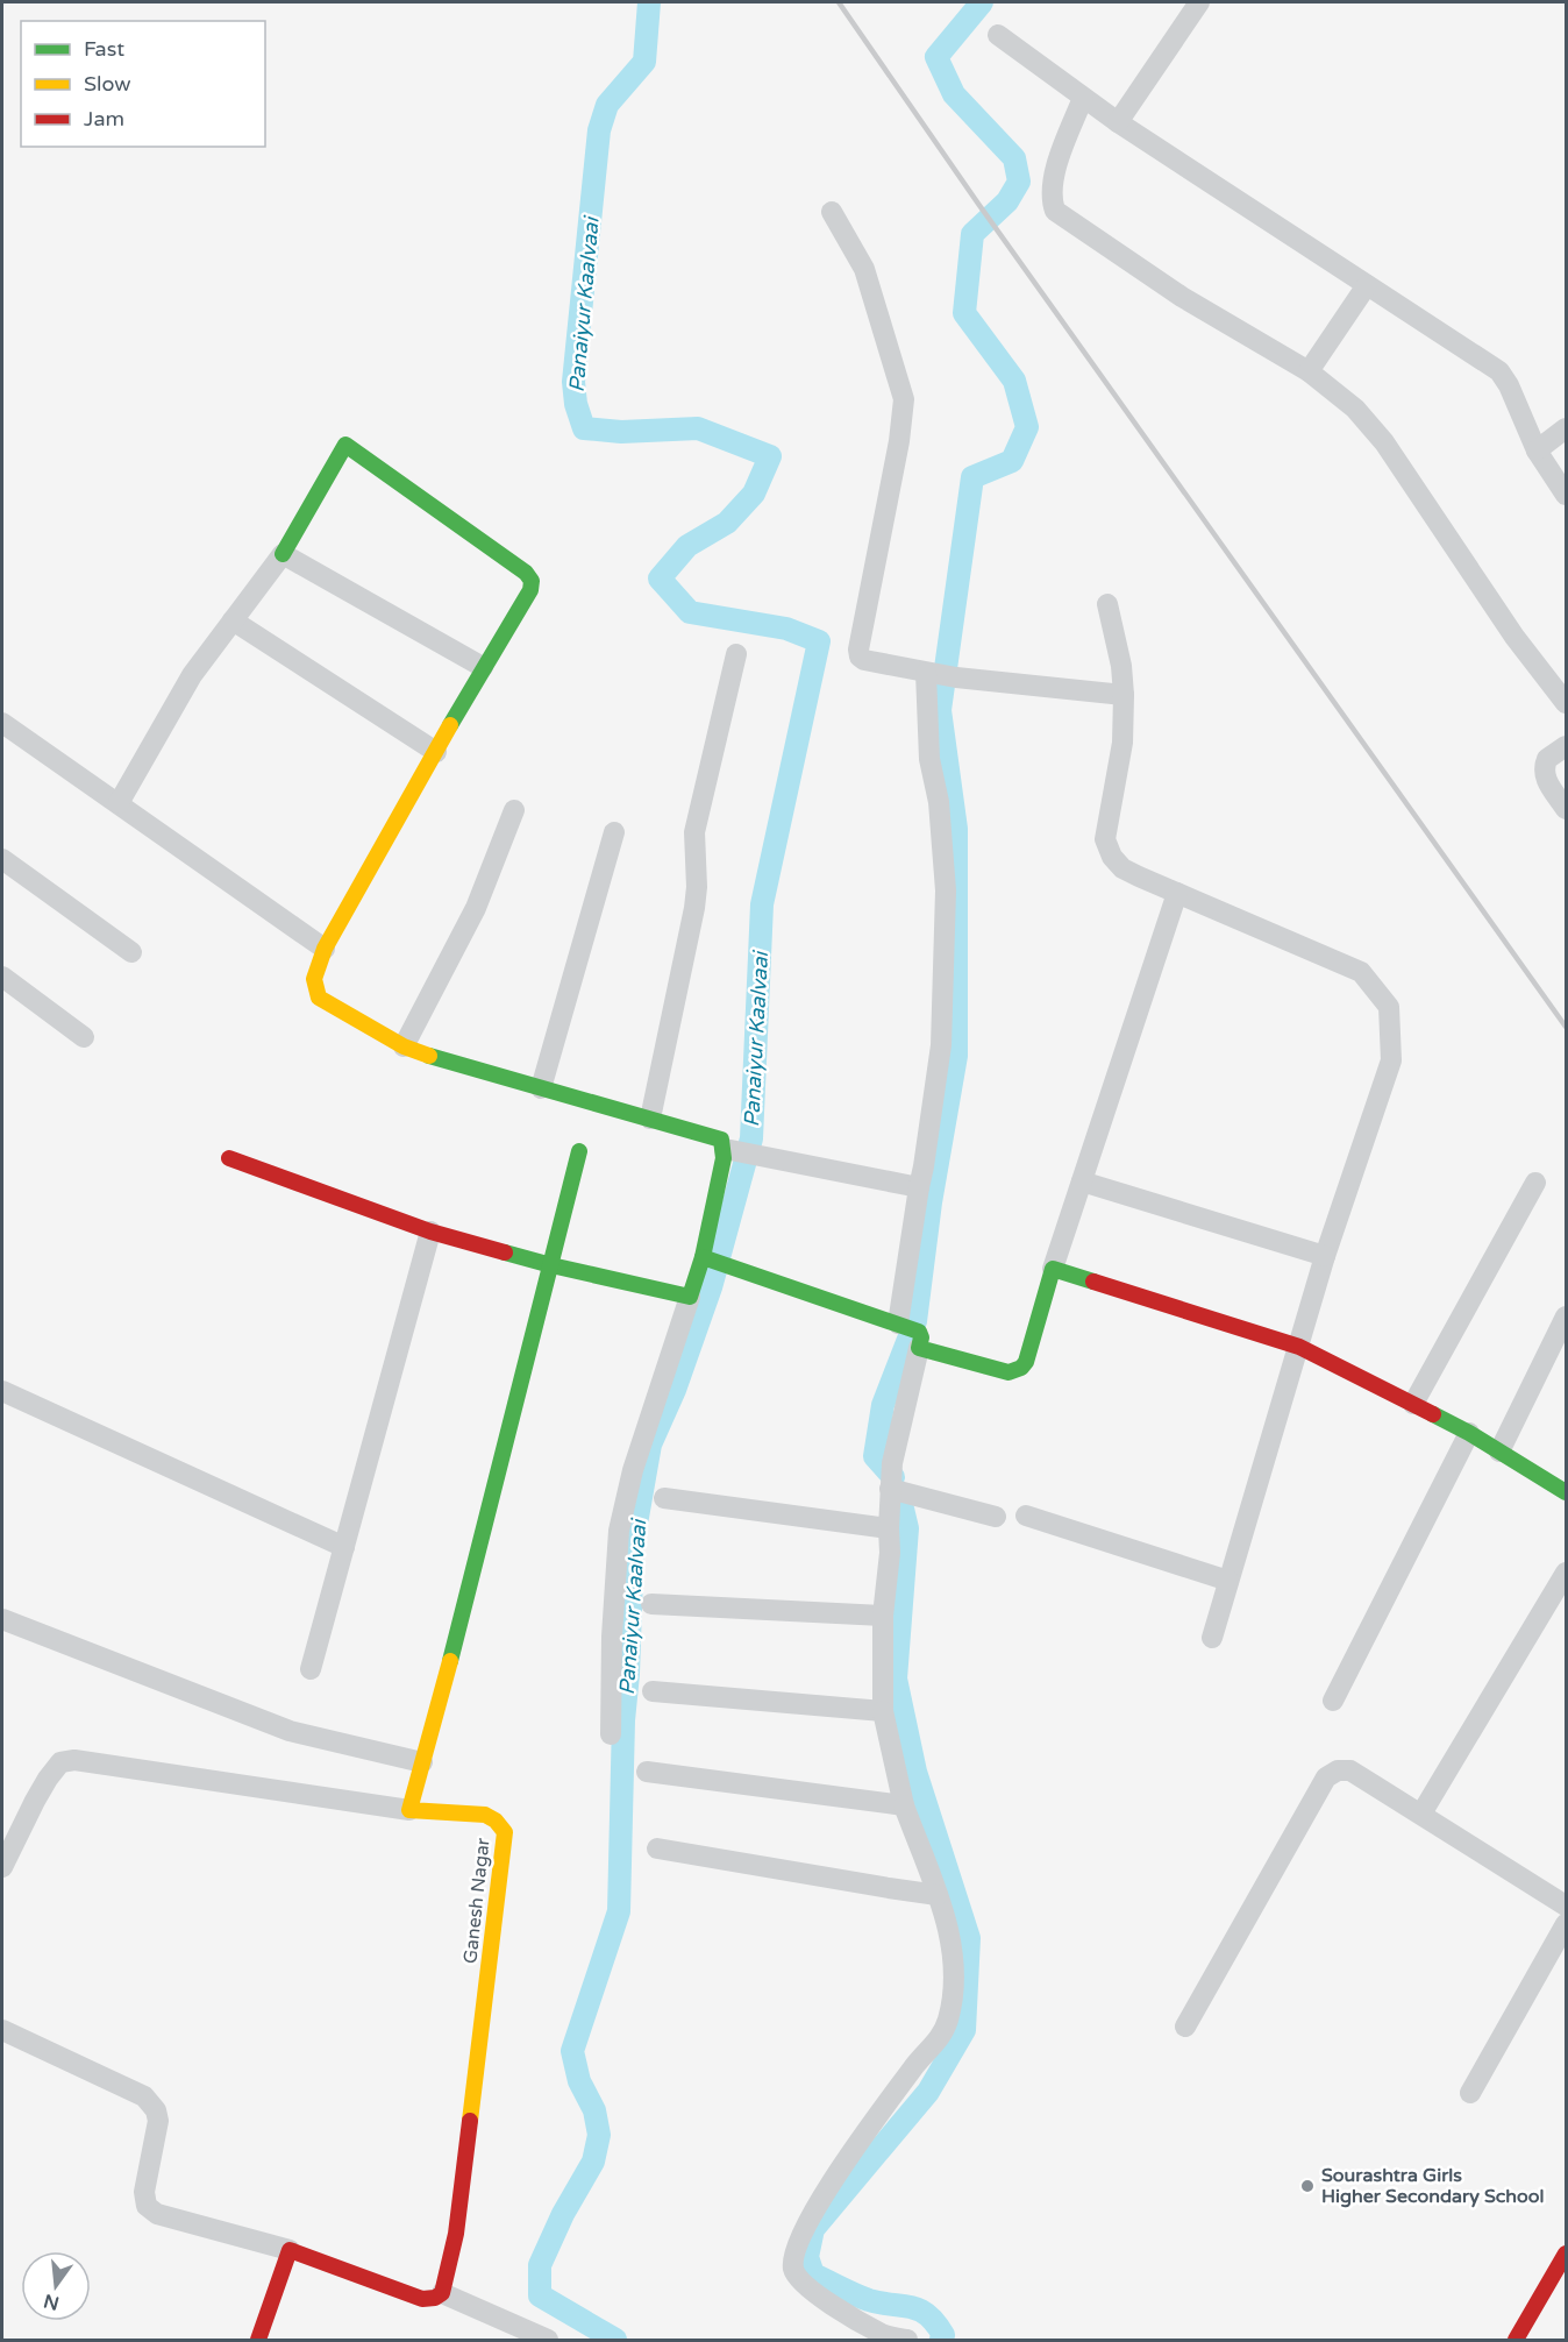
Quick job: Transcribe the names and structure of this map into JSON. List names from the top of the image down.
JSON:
{
  "streets": {
    "street": ["Ganesh Nagar"]
  },
  "water": ["Panaiyur Kaalvaai"],
  "places": ["Sourashtra Girls Higher Secondary School"],
  "legend": ["Fast", "Slow", "Jam"],
  "north": "bottom"
}
